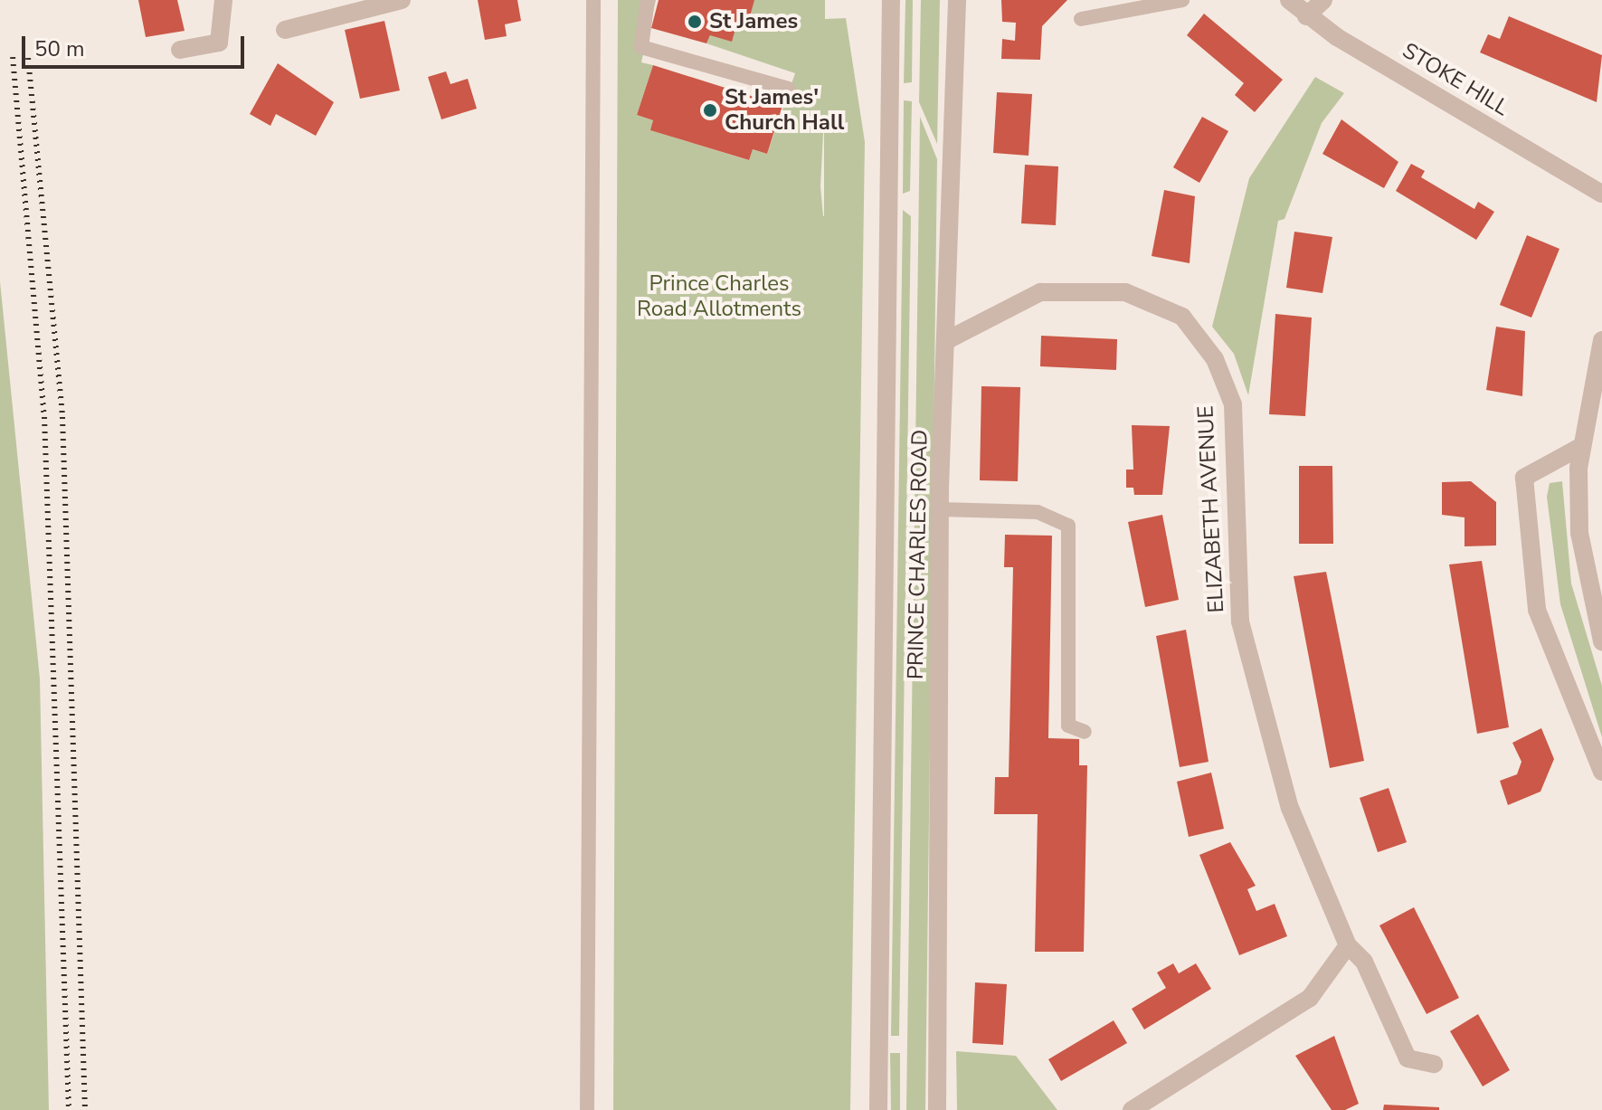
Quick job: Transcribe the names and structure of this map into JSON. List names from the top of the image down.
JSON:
{
  "streets": {
    "street": ["STOKE HILL", "ELIZABETH AVENUE", "PRINCE CHARLES ROAD"]
  },
  "crossings": [
    ["ELIZABETH AVENUE", "PRINCE CHARLES ROAD"]
  ],
  "parks": ["Prince Charles Road Allotments"],
  "places": ["St James", "St James' Church Hall"],
  "scale_bar": "50 m"
}
